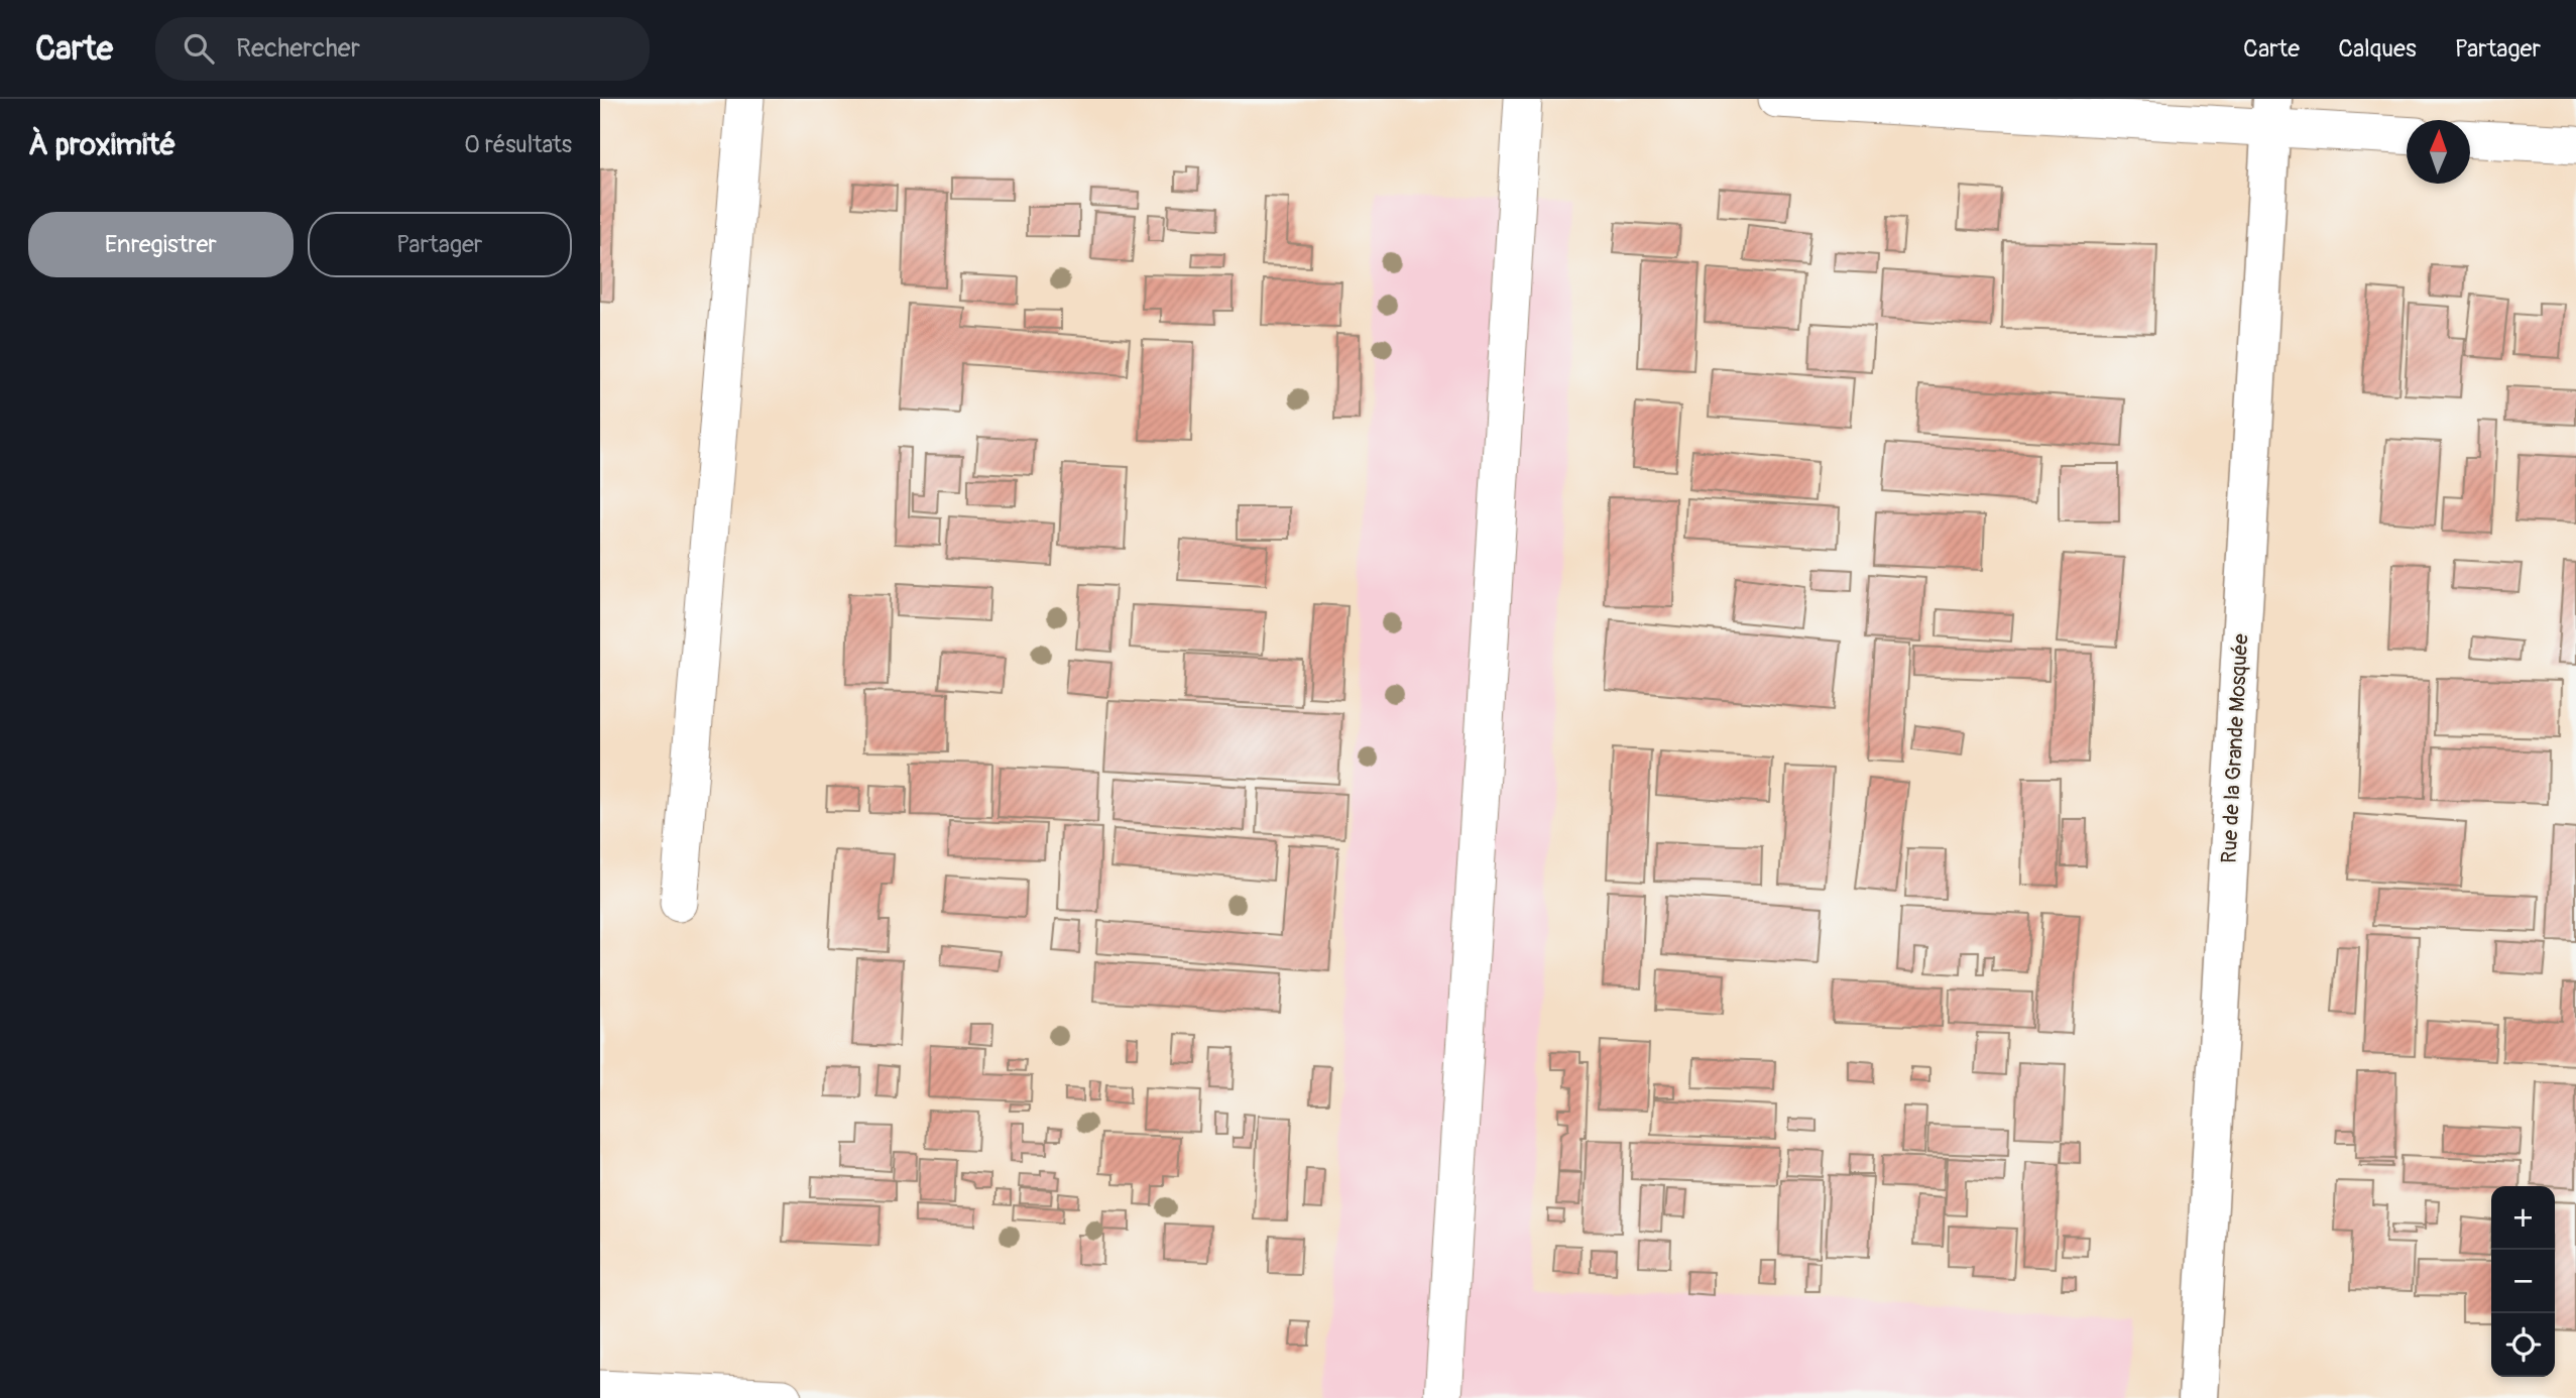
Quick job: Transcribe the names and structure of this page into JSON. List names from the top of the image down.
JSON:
{
  "streets": {
    "street": ["Rue de la Grande Mosquée"]
  },
  "north": "top",
  "page": {
    "header": "Carte",
    "search": "Rechercher",
    "nav": ["Carte", "Calques", "Partager"],
    "heading": ["À proximité", "0 résultats"],
    "buttons": ["Enregistrer", "Partager"],
    "map_buttons": ["+", "−"]
  }
}
